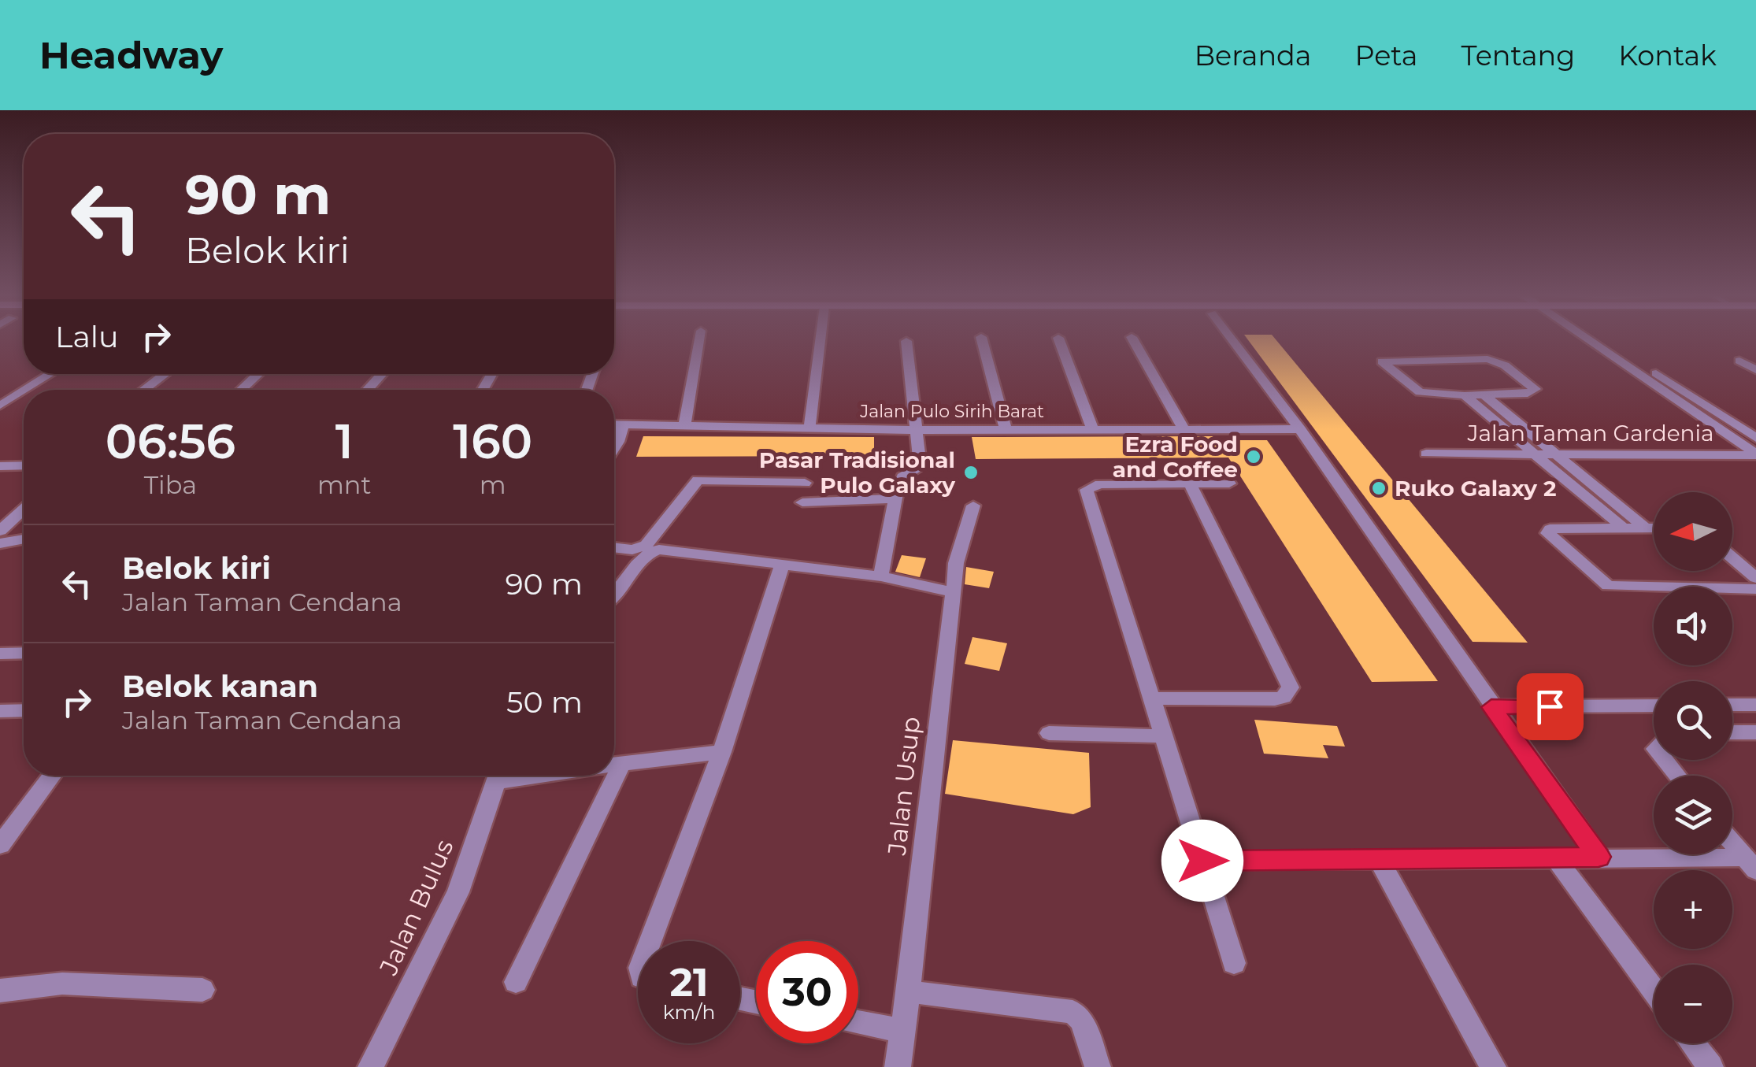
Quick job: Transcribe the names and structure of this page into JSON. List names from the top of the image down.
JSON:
{
  "streets": {
    "street": [
      "Jalan Pulo Sirih Barat",
      "Jalan Taman Gardenia",
      "Jalan Usup",
      "Jalan Bulus"
    ]
  },
  "places": ["Ezra Food and Coffee", "Pasar Tradisional Pulo Galaxy", "Ruko Galaxy 2"],
  "north": "left",
  "page": {
    "header": "Headway",
    "nav": [
      "Beranda",
      "Peta",
      "Tentang",
      "Kontak"
    ],
    "turn": ["90 m", "Belok kiri"],
    "then": "Lalu",
    "eta": [
      "06:56",
      "Tiba",
      "1",
      "mnt",
      "160",
      "m"
    ],
    "map_buttons": ["+", "−"],
    "list": [
      {
        "name": "Belok kiri",
        "note": "Jalan Taman Cendana",
        "value": "90 m"
      },
      {
        "name": "Belok kanan",
        "note": "Jalan Taman Cendana",
        "value": "50 m"
      }
    ],
    "speed": "21 km/h",
    "limit": "30"
  }
}
